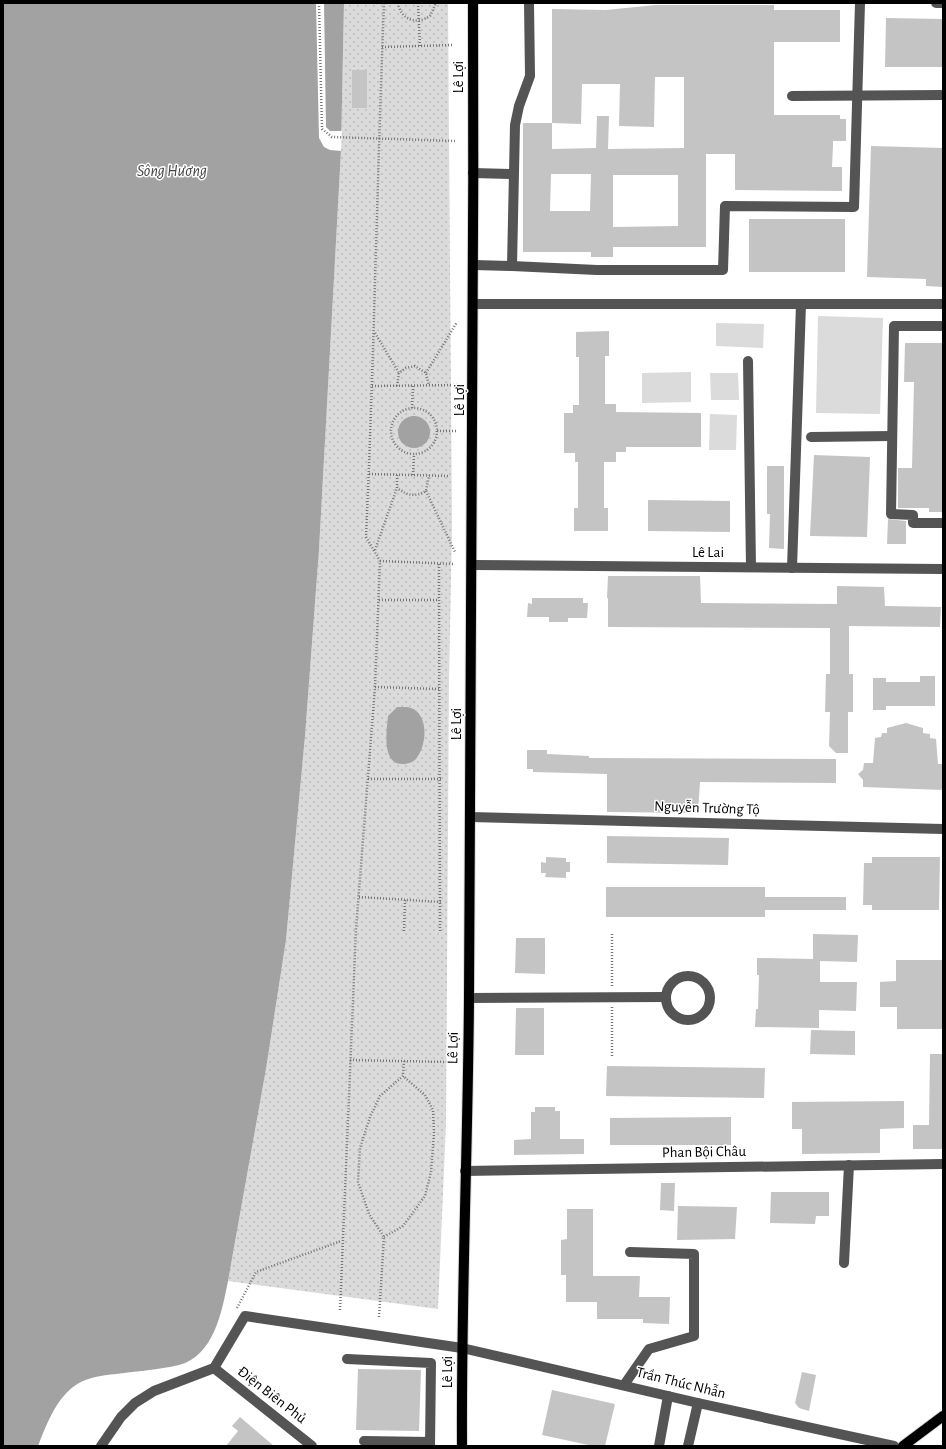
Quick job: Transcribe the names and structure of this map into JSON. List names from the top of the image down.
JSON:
{
  "streets": {
    "main road": ["Lê Lợi"],
    "street": [
      "Lê Lai",
      "Nguyễn Trường Tộ",
      "Phan Bội Châu",
      "Trần Thúc Nhẫn",
      "Điện Biên Phủ"
    ]
  },
  "crossings": [
    ["Lê Lợi", "Lê Lai"],
    ["Lê Lợi", "Nguyễn Trường Tộ"],
    ["Lê Lợi", "Phan Bội Châu"],
    ["Lê Lợi", "Trần Thúc Nhẫn"],
    ["Trần Thúc Nhẫn", "Điện Biên Phủ"]
  ],
  "water": ["Sông Hương"]
}
